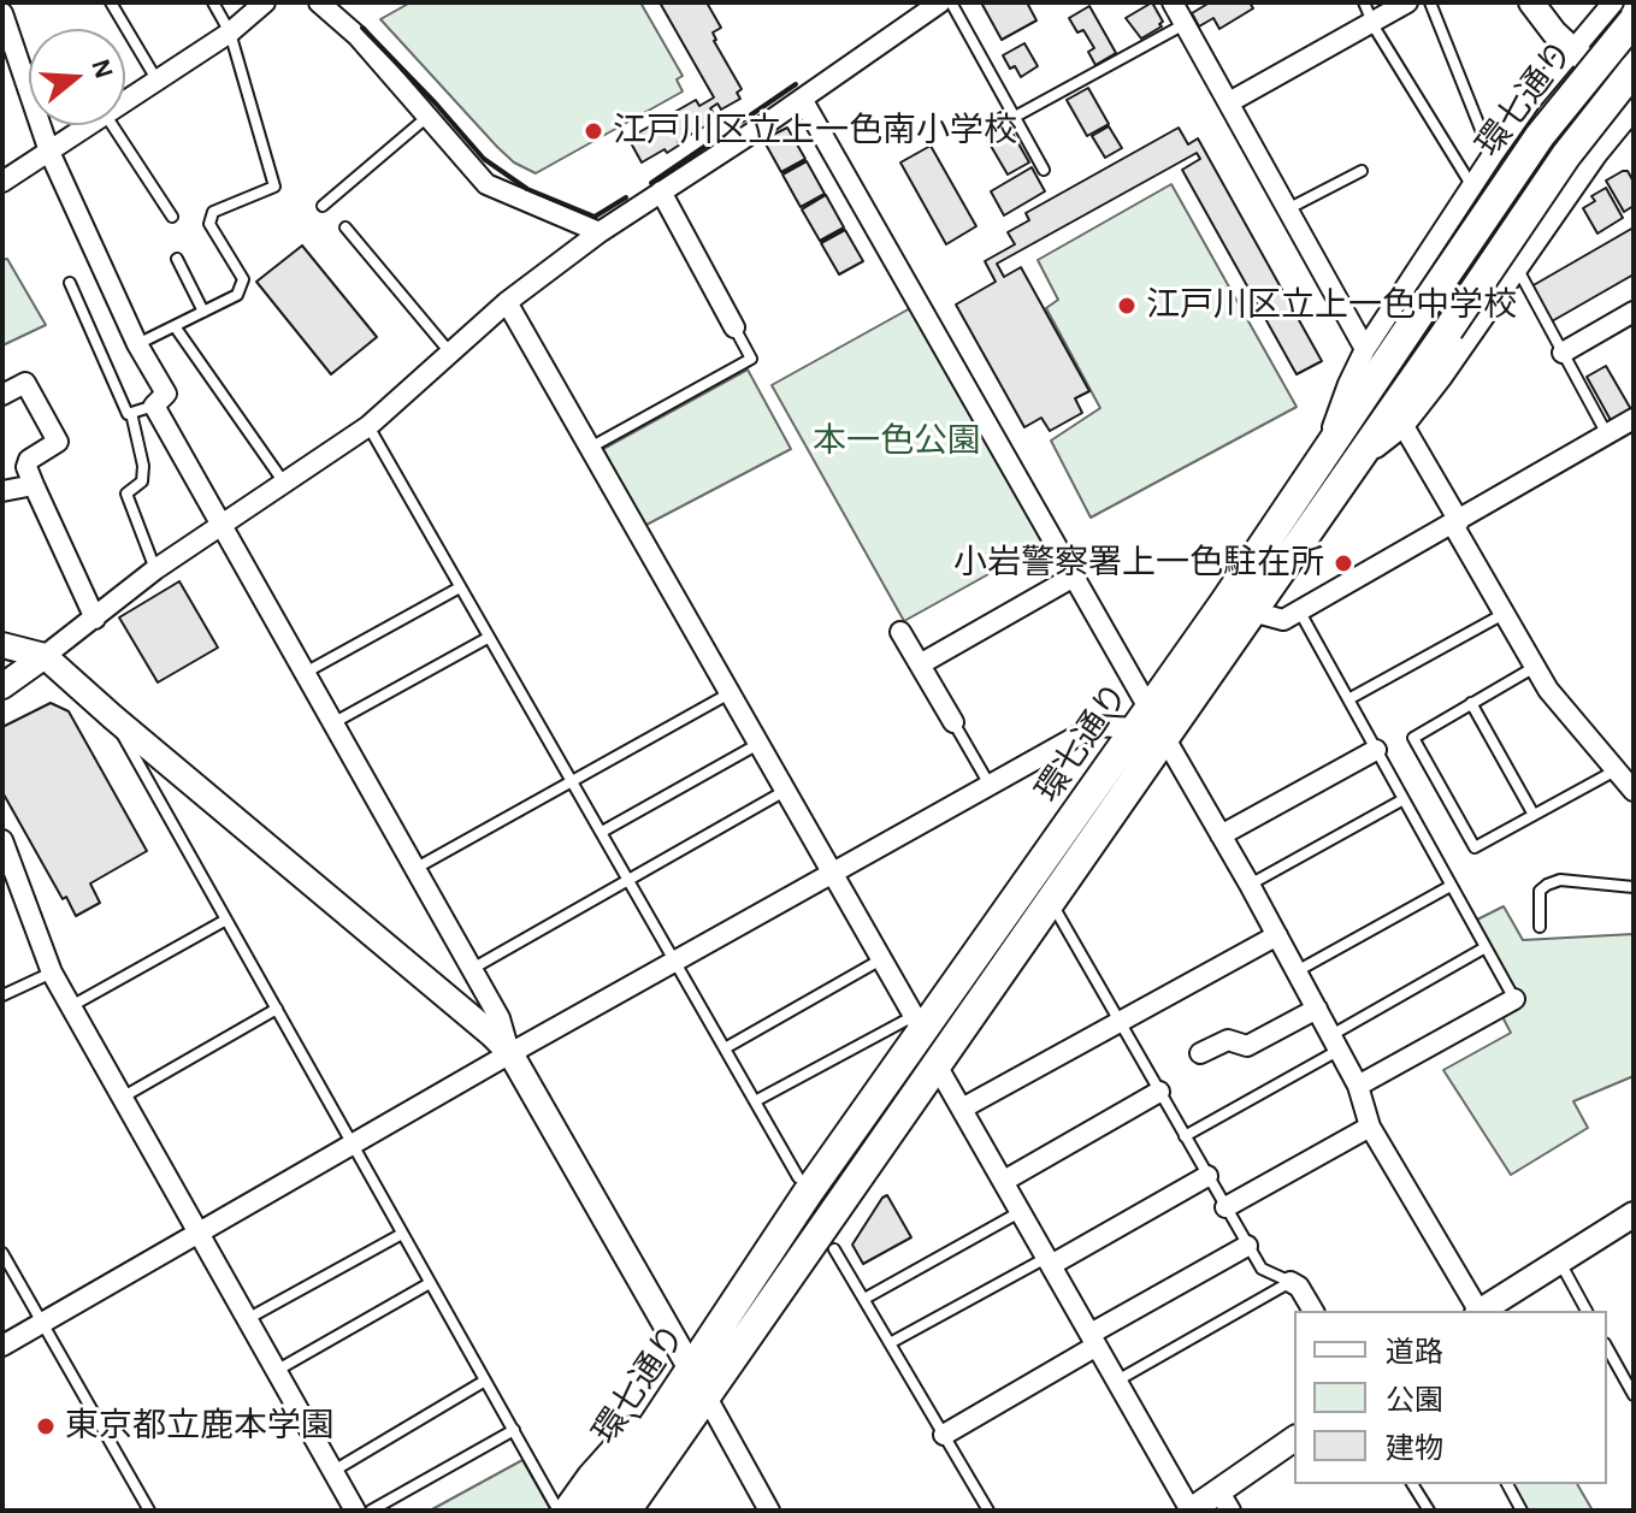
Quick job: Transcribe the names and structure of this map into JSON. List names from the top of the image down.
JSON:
{
  "streets": {
    "main road": ["環七通り"]
  },
  "parks": ["本一色公園"],
  "places": [
    "江戸川区立上一色南小学校",
    "江戸川区立上一色中学校",
    "小岩警察署上一色駐在所",
    "東京都立鹿本学園"
  ],
  "legend": ["道路", "公園", "建物"],
  "north": "right"
}
